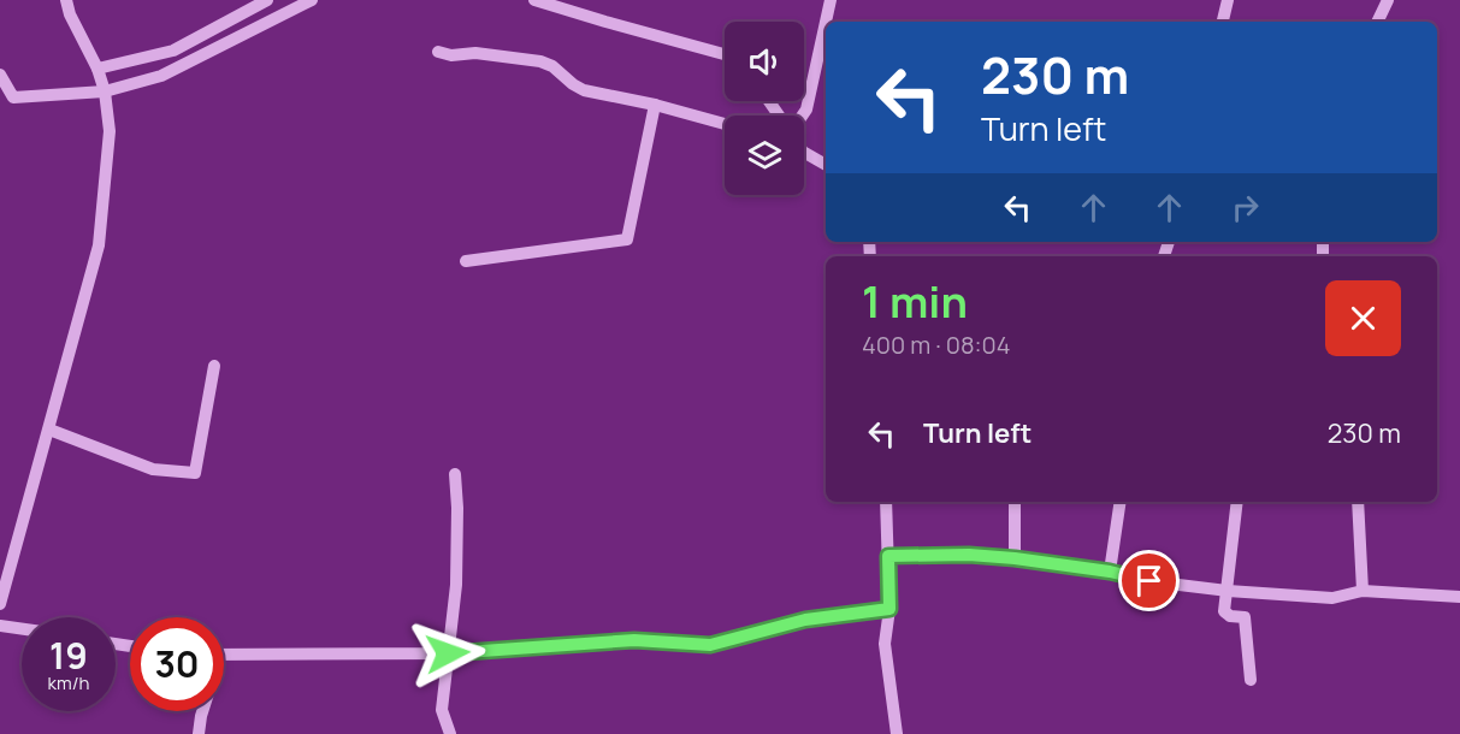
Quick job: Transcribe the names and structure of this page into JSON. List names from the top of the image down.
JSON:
{
  "page": {
    "turn": ["230 m", "Turn left"],
    "heading": ["1 min", "400 m · 08:04"],
    "list": [
      {
        "name": "Turn left",
        "value": "230 m"
      }
    ],
    "speed": "19 km/h",
    "limit": "30"
  }
}
